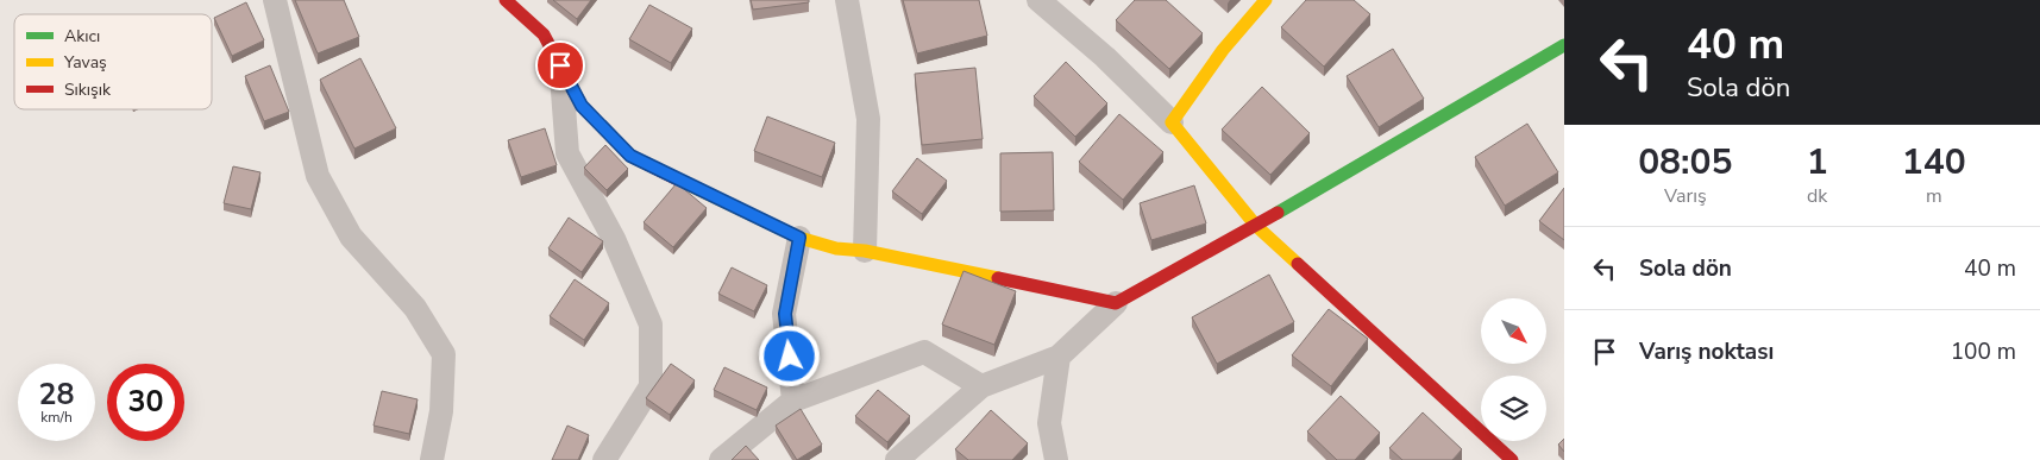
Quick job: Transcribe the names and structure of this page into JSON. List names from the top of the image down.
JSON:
{
  "legend": ["Akıcı", "Yavaş", "Sıkışık"],
  "north": "bottom right",
  "page": {
    "turn": ["40 m", "Sola dön"],
    "eta": [
      "08:05",
      "Varış",
      "1",
      "dk",
      "140",
      "m"
    ],
    "list": [
      {
        "name": "Sola dön",
        "value": "40 m"
      },
      {
        "name": "Varış noktası",
        "value": "100 m"
      }
    ],
    "speed": "28 km/h",
    "limit": "30"
  }
}
